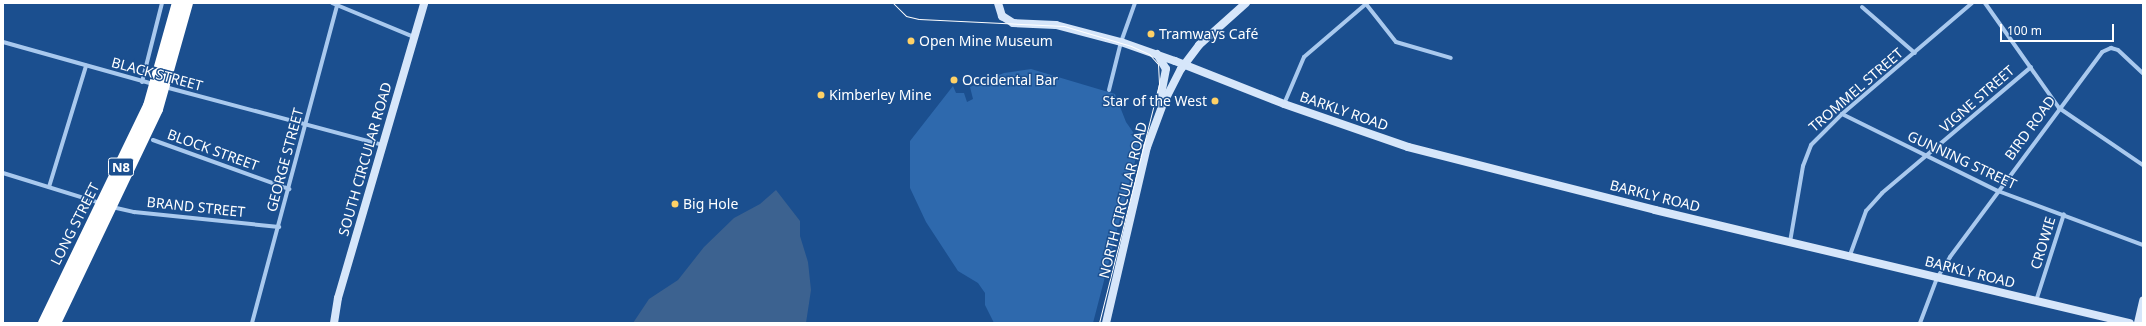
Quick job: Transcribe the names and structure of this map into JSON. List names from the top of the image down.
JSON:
{
  "streets": {
    "highway": ["N8", "LONG STREET"],
    "street": [
      "BLACK STREET",
      "TROMMEL STREET",
      "VIGNE STREET",
      "BARKLY ROAD",
      "BIRD ROAD",
      "BLOCK STREET",
      "SOUTH CIRCULAR ROAD",
      "GEORGE STREET",
      "GUNNING STREET",
      "NORTH CIRCULAR ROAD",
      "BRAND STREET",
      "CROWIE"
    ]
  },
  "crossings": [
    ["BLACK STREET", "SOUTH CIRCULAR ROAD"],
    ["BLACK STREET", "GEORGE STREET"],
    ["BLACK STREET", "LONG STREET"],
    ["TROMMEL STREET", "BARKLY ROAD"],
    ["TROMMEL STREET", "GUNNING STREET"],
    ["VIGNE STREET", "BARKLY ROAD"],
    ["VIGNE STREET", "GUNNING STREET"],
    ["BARKLY ROAD", "BIRD ROAD"],
    ["BARKLY ROAD", "NORTH CIRCULAR ROAD"],
    ["BARKLY ROAD", "CROWIE"],
    ["BIRD ROAD", "GUNNING STREET"],
    ["BLOCK STREET", "GEORGE STREET"],
    ["GEORGE STREET", "BRAND STREET"],
    ["GUNNING STREET", "CROWIE"],
    ["BRAND STREET", "LONG STREET"]
  ],
  "places": [
    "Tramways Café",
    "Open Mine Museum",
    "Occidental Bar",
    "Kimberley Mine",
    "Star of the West",
    "Big Hole"
  ],
  "scale_bar": "100 m"
}
